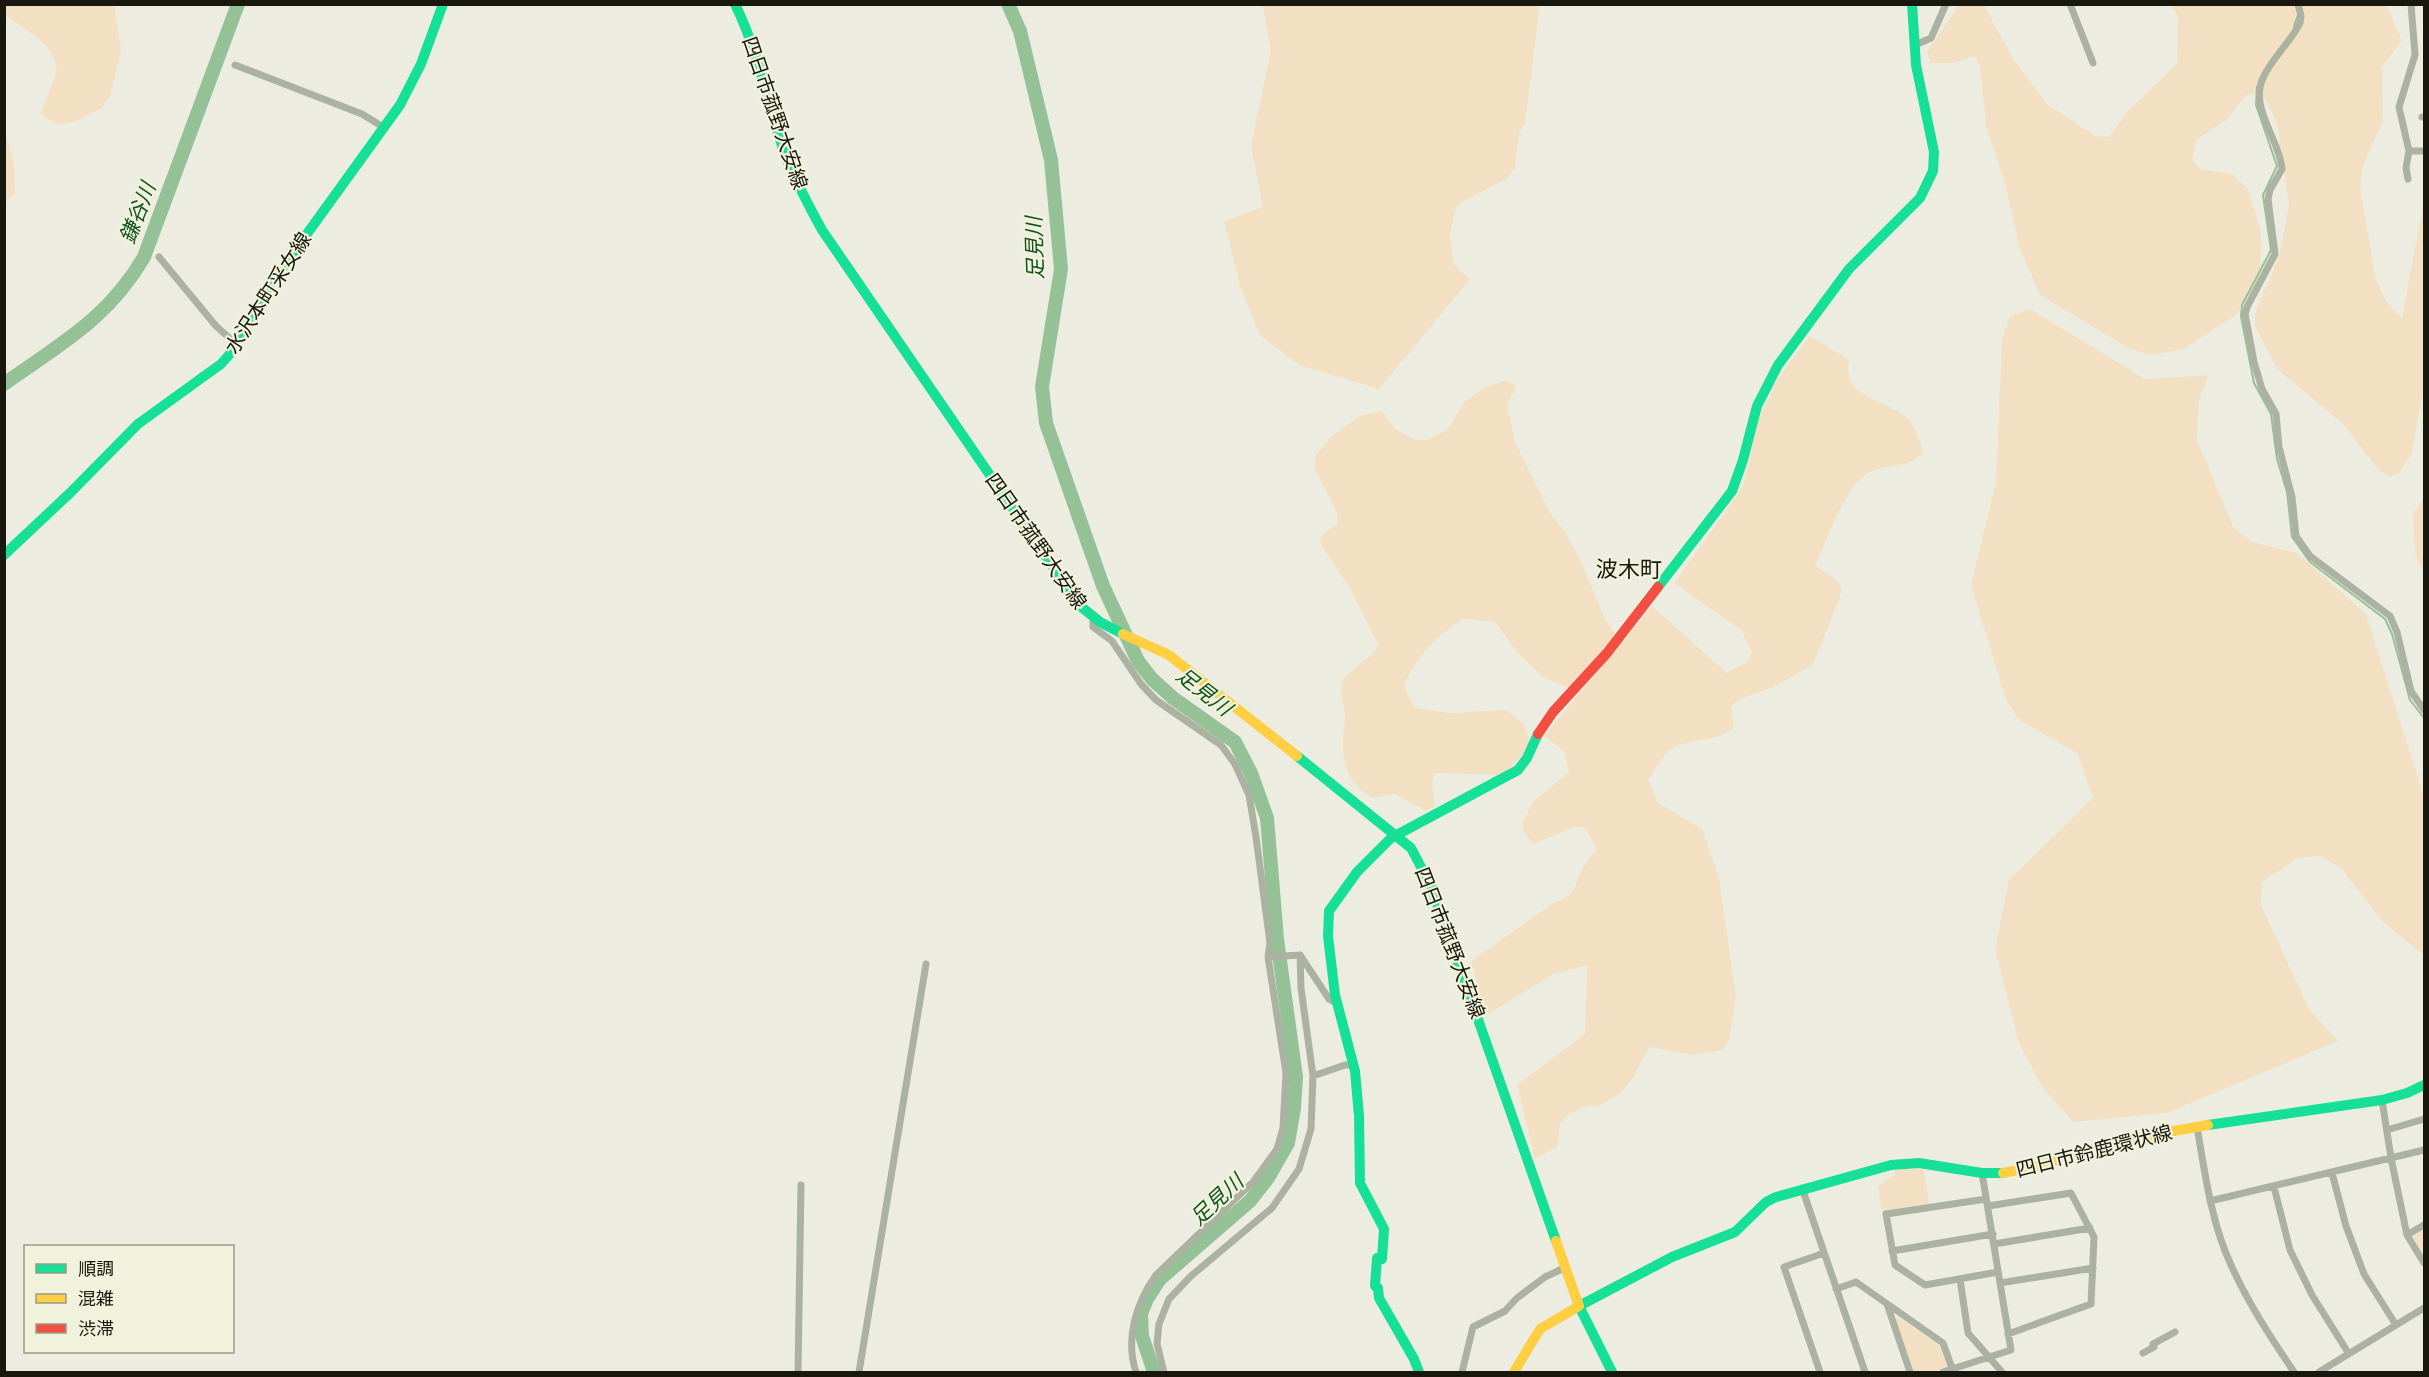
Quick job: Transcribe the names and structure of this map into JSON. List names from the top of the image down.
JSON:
{
  "streets": {
    "main road": ["四日市菰野大安線", "水沢本町采女線", "四日市鈴鹿環状線"]
  },
  "crossings": [
    ["四日市菰野大安線", "四日市鈴鹿環状線"]
  ],
  "districts": ["波木町"],
  "water": ["鎌谷川", "足見川"],
  "legend": ["順調", "混雑", "渋滞"]
}
